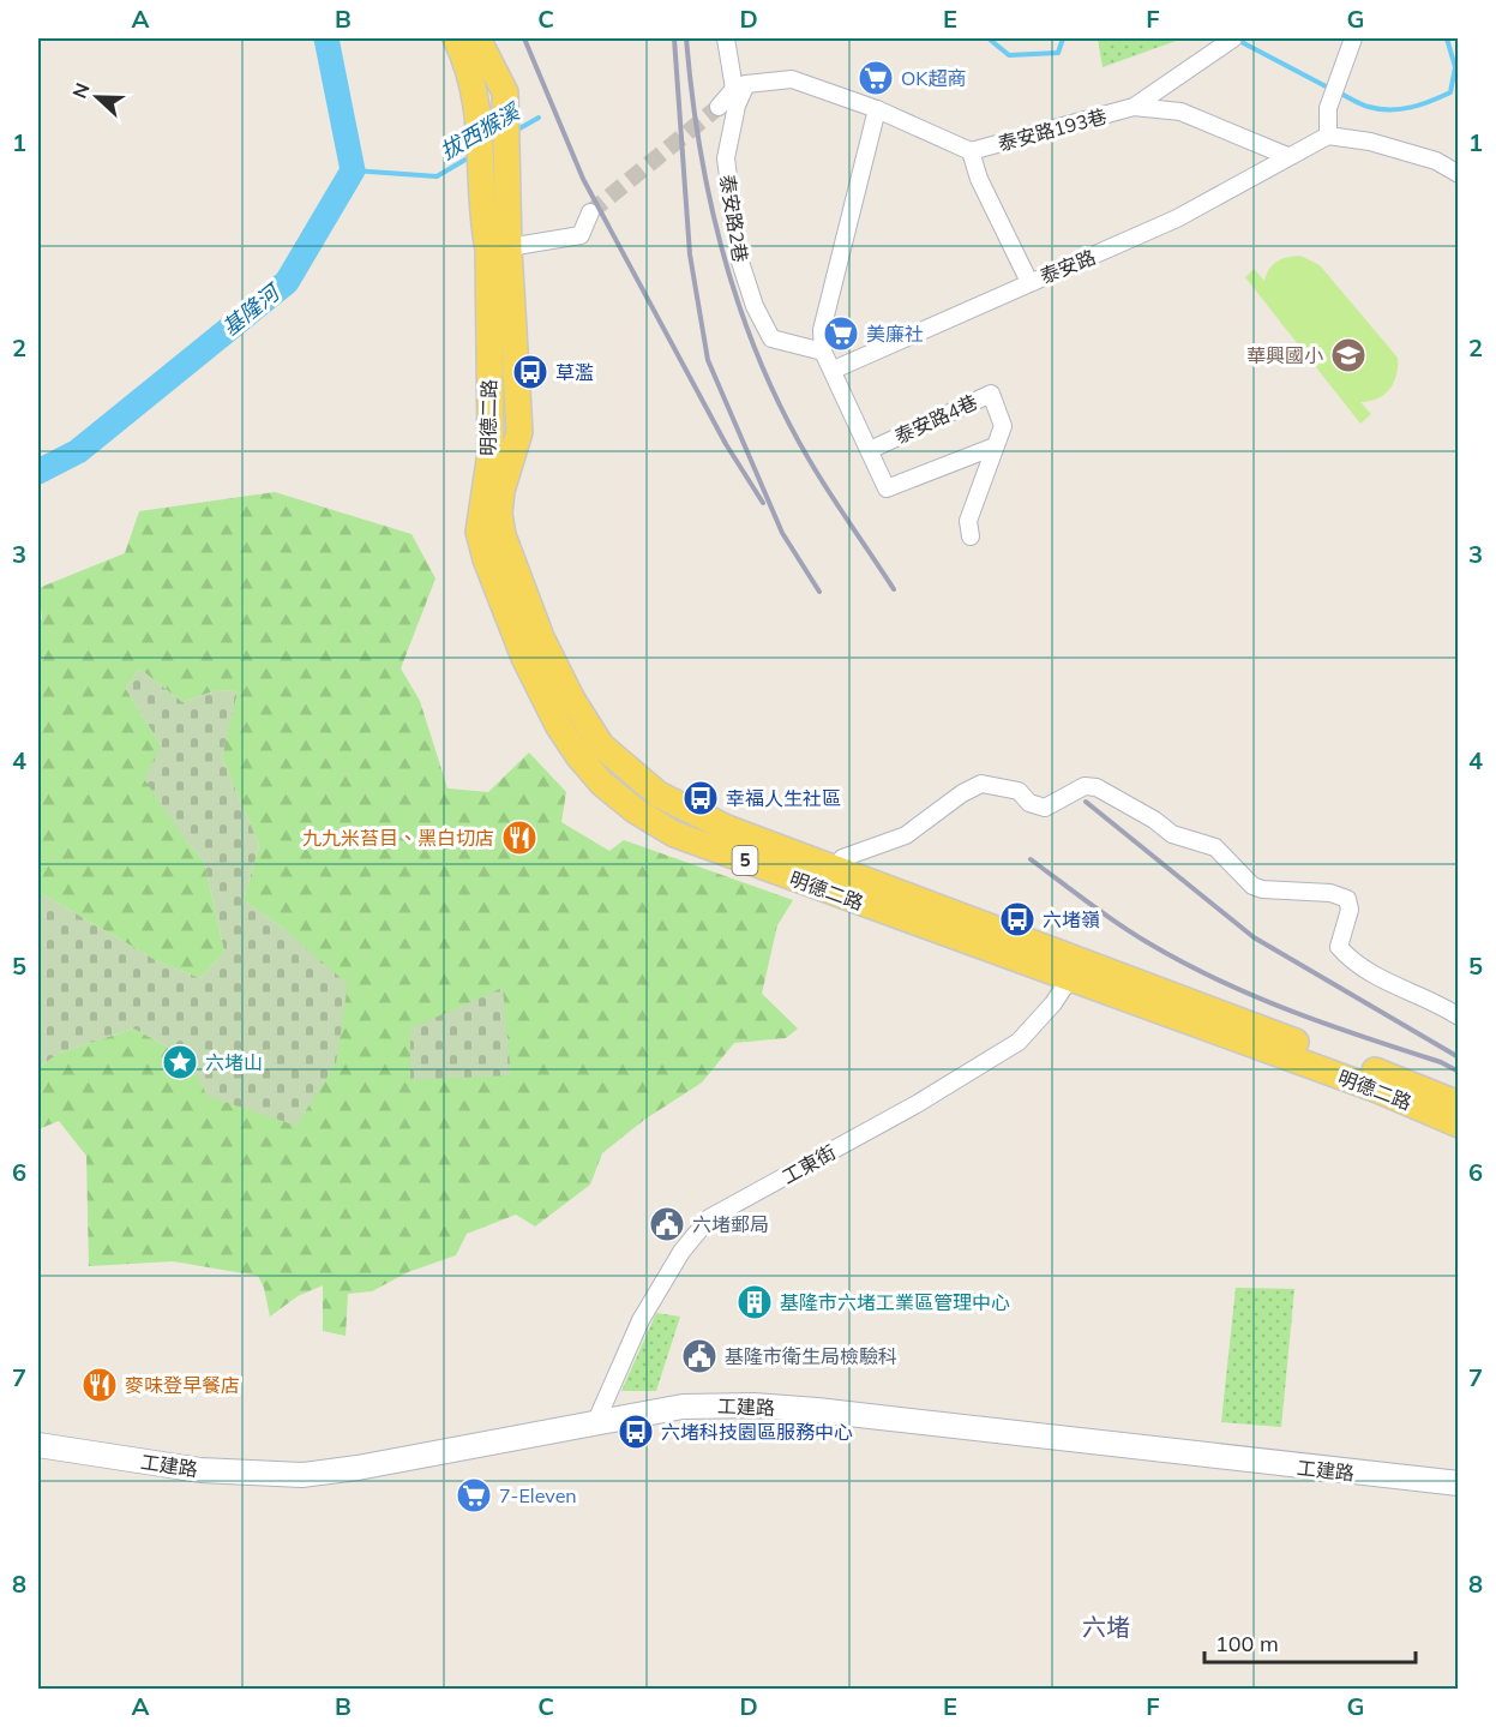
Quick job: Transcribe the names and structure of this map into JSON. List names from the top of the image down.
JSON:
{
  "streets": {
    "main road": ["明德二路", "5"],
    "street": [
      "泰安路193巷",
      "泰安路2巷",
      "泰安路",
      "泰安路4巷",
      "工東街",
      "工建路"
    ]
  },
  "crossings": [
    ["泰安路193巷", "泰安路"],
    ["明德二路", "工東街"],
    ["工東街", "工建路"]
  ],
  "districts": ["六堵"],
  "water": ["拔西猴溪", "基隆河"],
  "places": {
    "supermarket": ["OK超商", "美廉社", "7-Eleven"],
    "school or university": ["華興國小"],
    "bus stop": [
      "草濫",
      "幸福人生社區",
      "六堵嶺",
      "六堵科技園區服務中心"
    ],
    "restaurant": ["九九米苔目、黑白切店", "麥味登早餐店"],
    "place": ["六堵山"],
    "public building": ["六堵郵局", "基隆市衛生局檢驗科"],
    "building": ["基隆市六堵工業區管理中心"]
  },
  "scale_bar": "100 m",
  "north": "left",
  "grid": {
    "columns": [
      "A",
      "B",
      "C",
      "D",
      "E",
      "F",
      "G"
    ],
    "rows": [
      "1",
      "2",
      "3",
      "4",
      "5",
      "6",
      "7",
      "8"
    ]
  }
}
